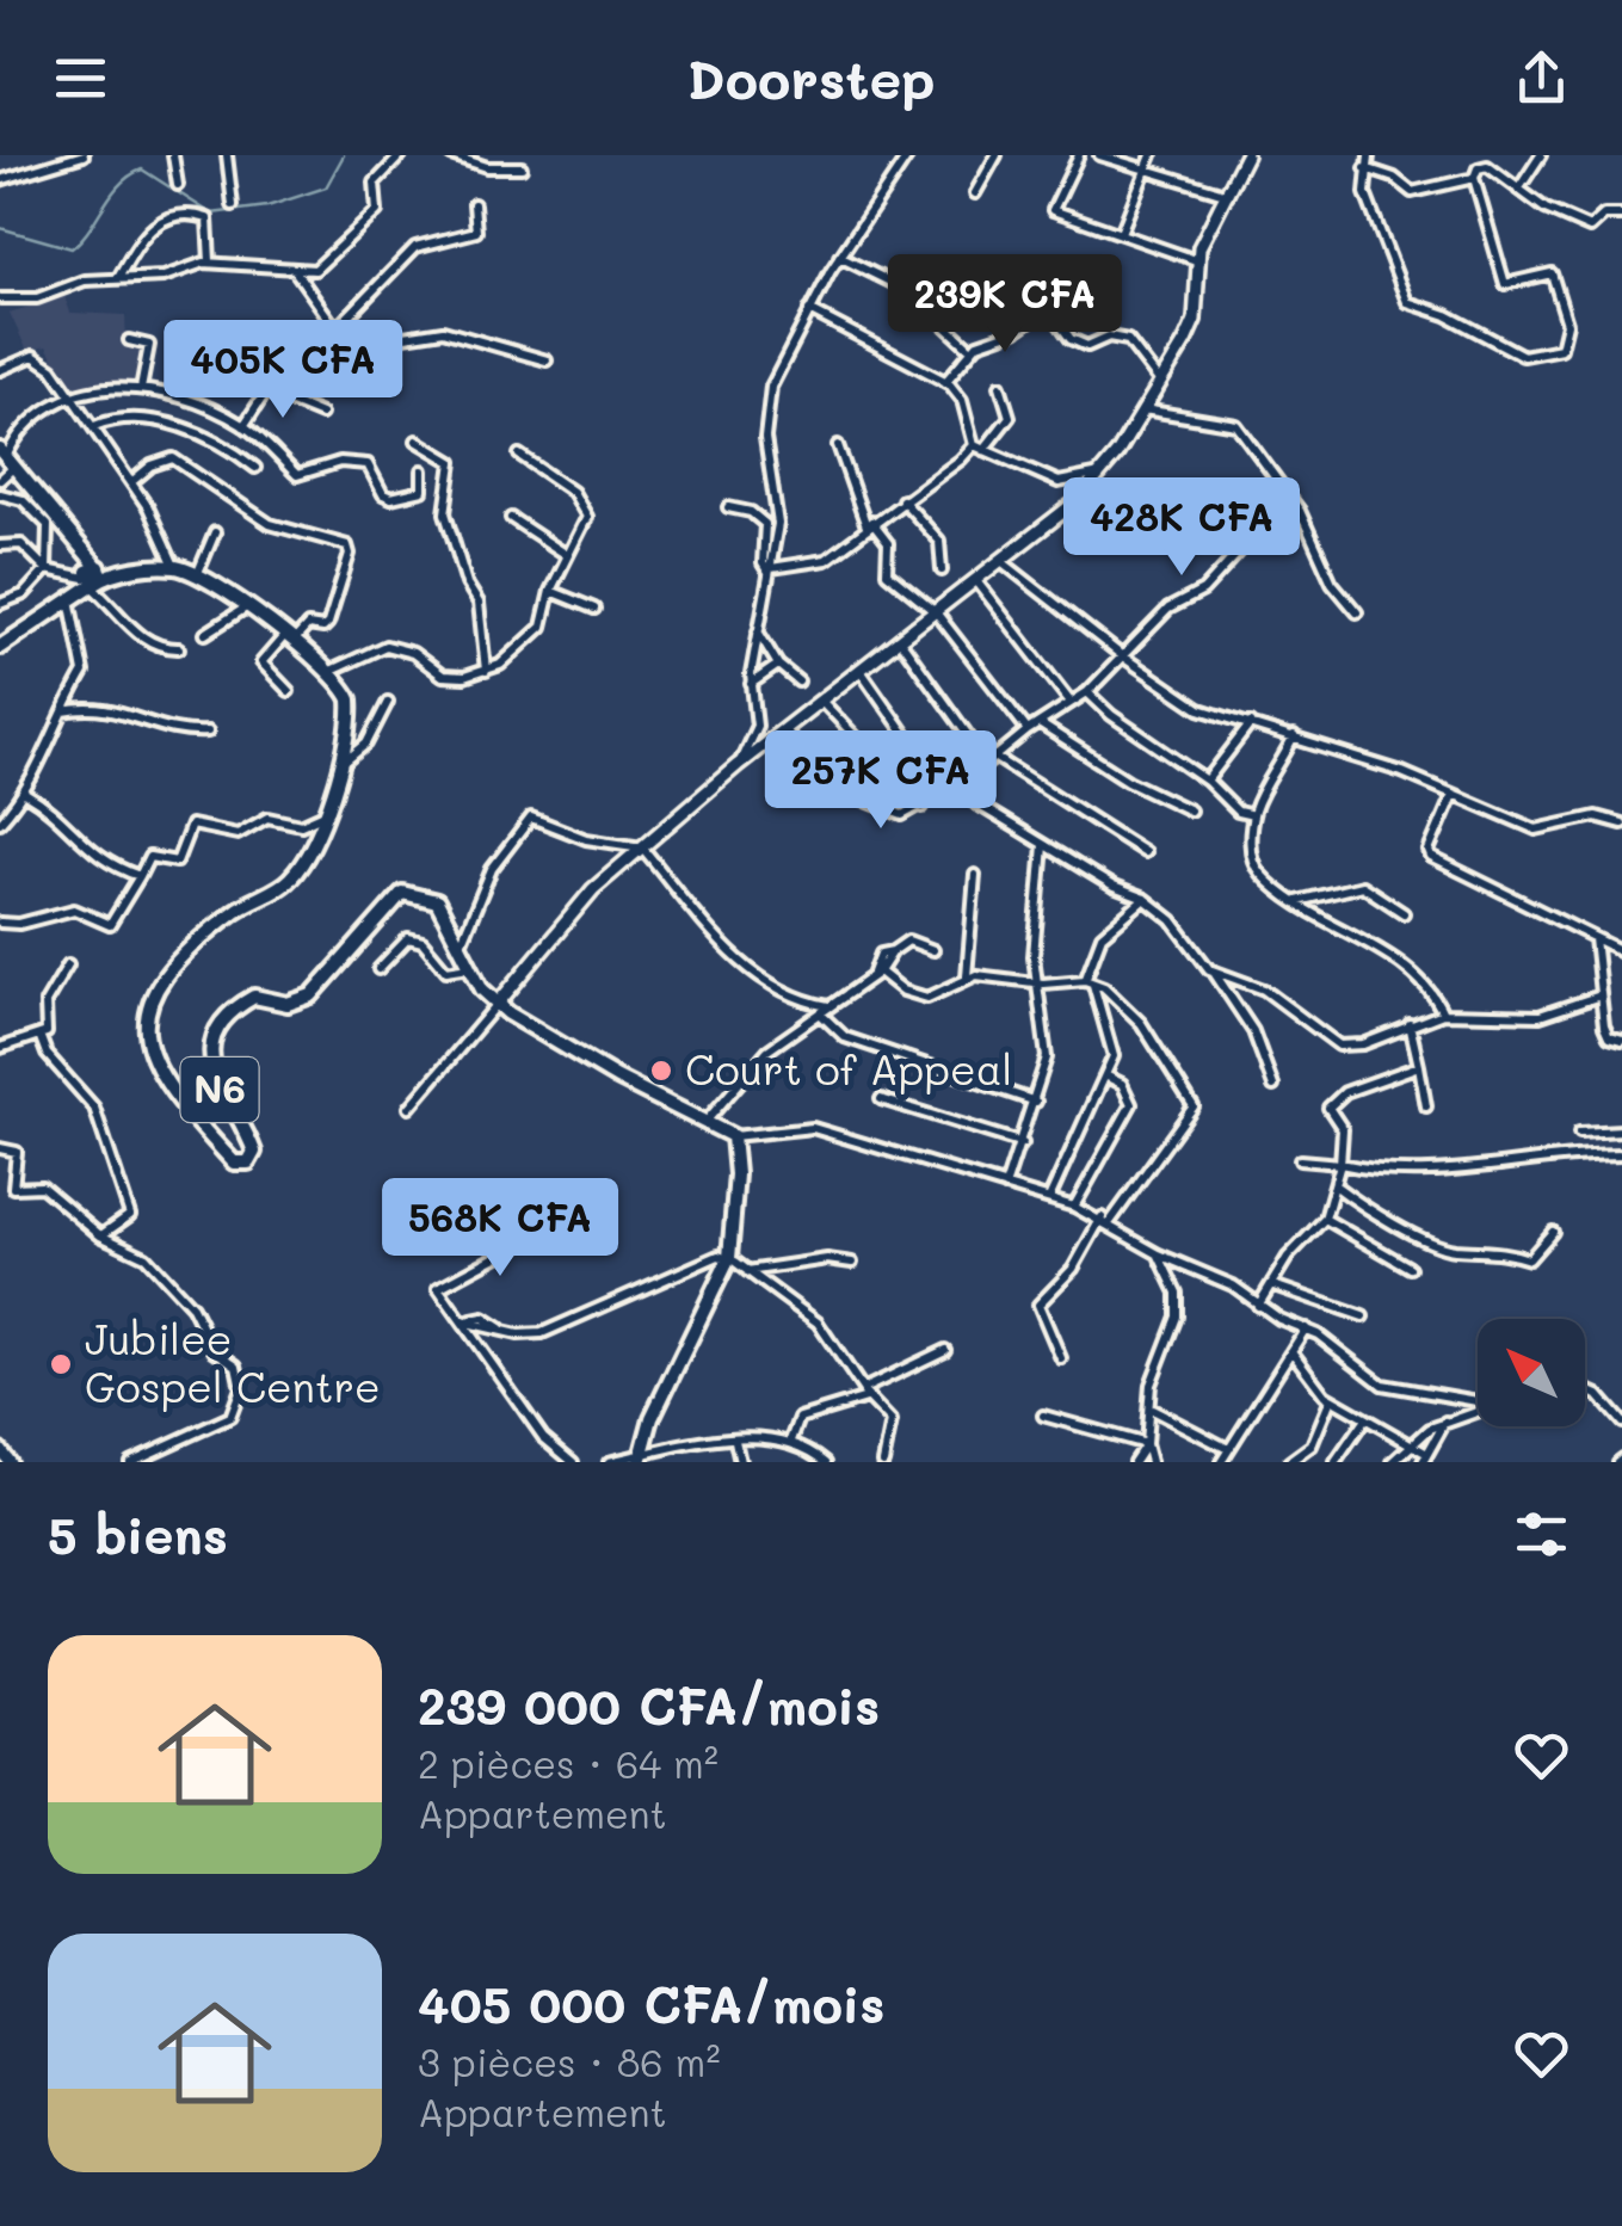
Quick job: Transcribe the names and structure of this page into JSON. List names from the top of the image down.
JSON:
{
  "streets": {
    "highway": ["N6"]
  },
  "places": ["Court of Appeal", "Jubilee Gospel Centre"],
  "north": "top left",
  "page": {
    "header": "Doorstep",
    "price": [
      "239K CFA",
      "405K CFA",
      "428K CFA",
      "257K CFA",
      "568K CFA"
    ],
    "heading": "5 biens",
    "list": [
      {
        "name": "239 000 CFA/mois",
        "note": "2 pièces · 64 m² · Appartement"
      },
      {
        "name": "405 000 CFA/mois",
        "note": "3 pièces · 86 m² · Appartement"
      }
    ]
  }
}
